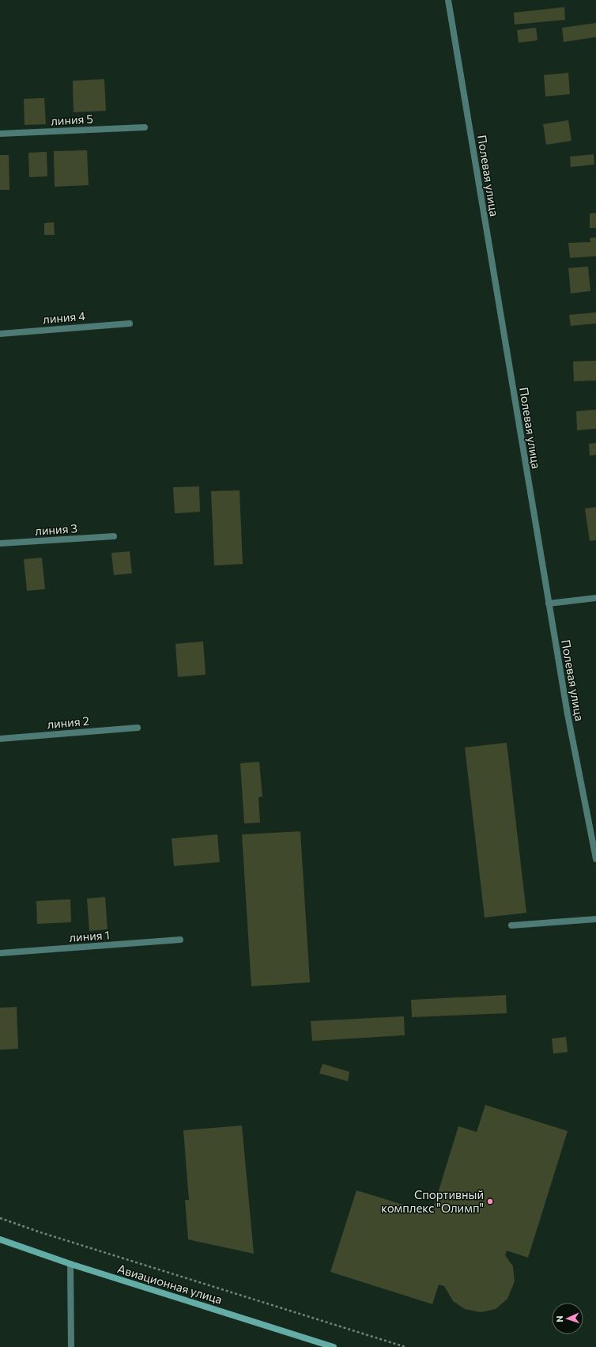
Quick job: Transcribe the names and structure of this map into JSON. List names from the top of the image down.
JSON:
{
  "streets": {
    "main road": ["Авиационная улица"],
    "street": [
      "линия 5",
      "Полевая улица",
      "линия 4",
      "линия 3",
      "линия 2",
      "линия 1"
    ]
  },
  "places": ["Спортивный комплекс \"Олимп\""],
  "north": "left"
}
